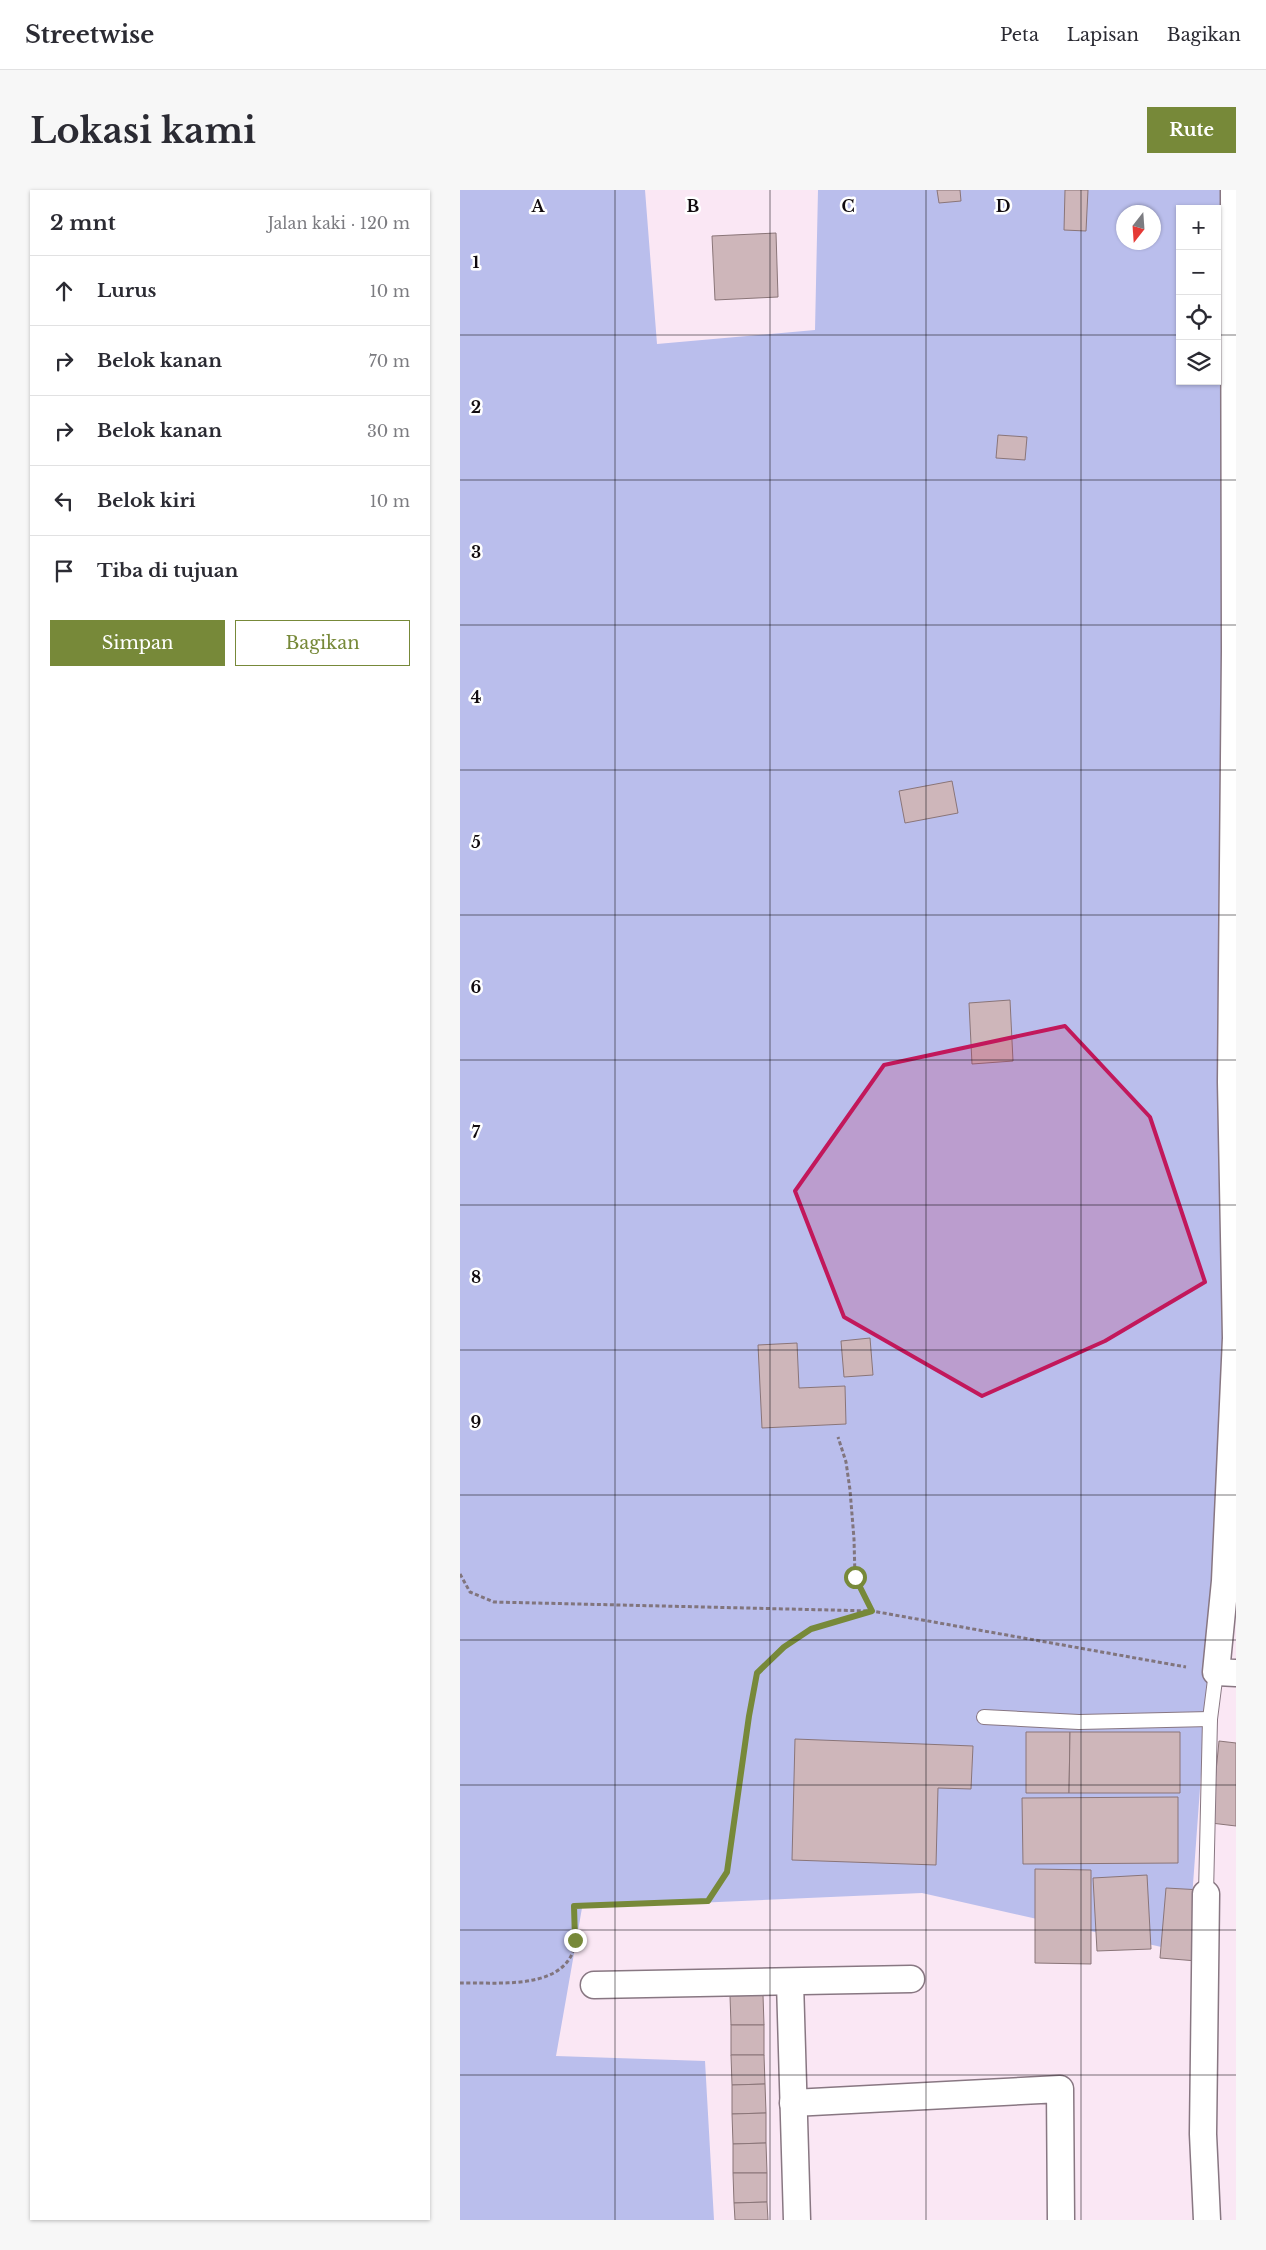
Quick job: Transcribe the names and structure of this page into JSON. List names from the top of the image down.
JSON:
{
  "north": "bottom",
  "page": {
    "header": "Streetwise",
    "nav": ["Peta", "Lapisan", "Bagikan"],
    "buttons": [
      "Rute",
      ["Simpan", "Bagikan"]
    ],
    "title": "Lokasi kami",
    "heading": ["2 mnt", "Jalan kaki · 120 m"],
    "map_buttons": ["+", "−"],
    "list": [
      ["Lurus", "10 m"],
      ["Belok kanan", "70 m"],
      ["Belok kanan", "30 m"],
      ["Belok kiri", "10 m"],
      "Tiba di tujuan"
    ]
  },
  "grid": {
    "columns": [
      "A",
      "B",
      "C",
      "D"
    ],
    "rows": [
      "1",
      "2",
      "3",
      "4",
      "5",
      "6",
      "7",
      "8",
      "9"
    ]
  }
}
